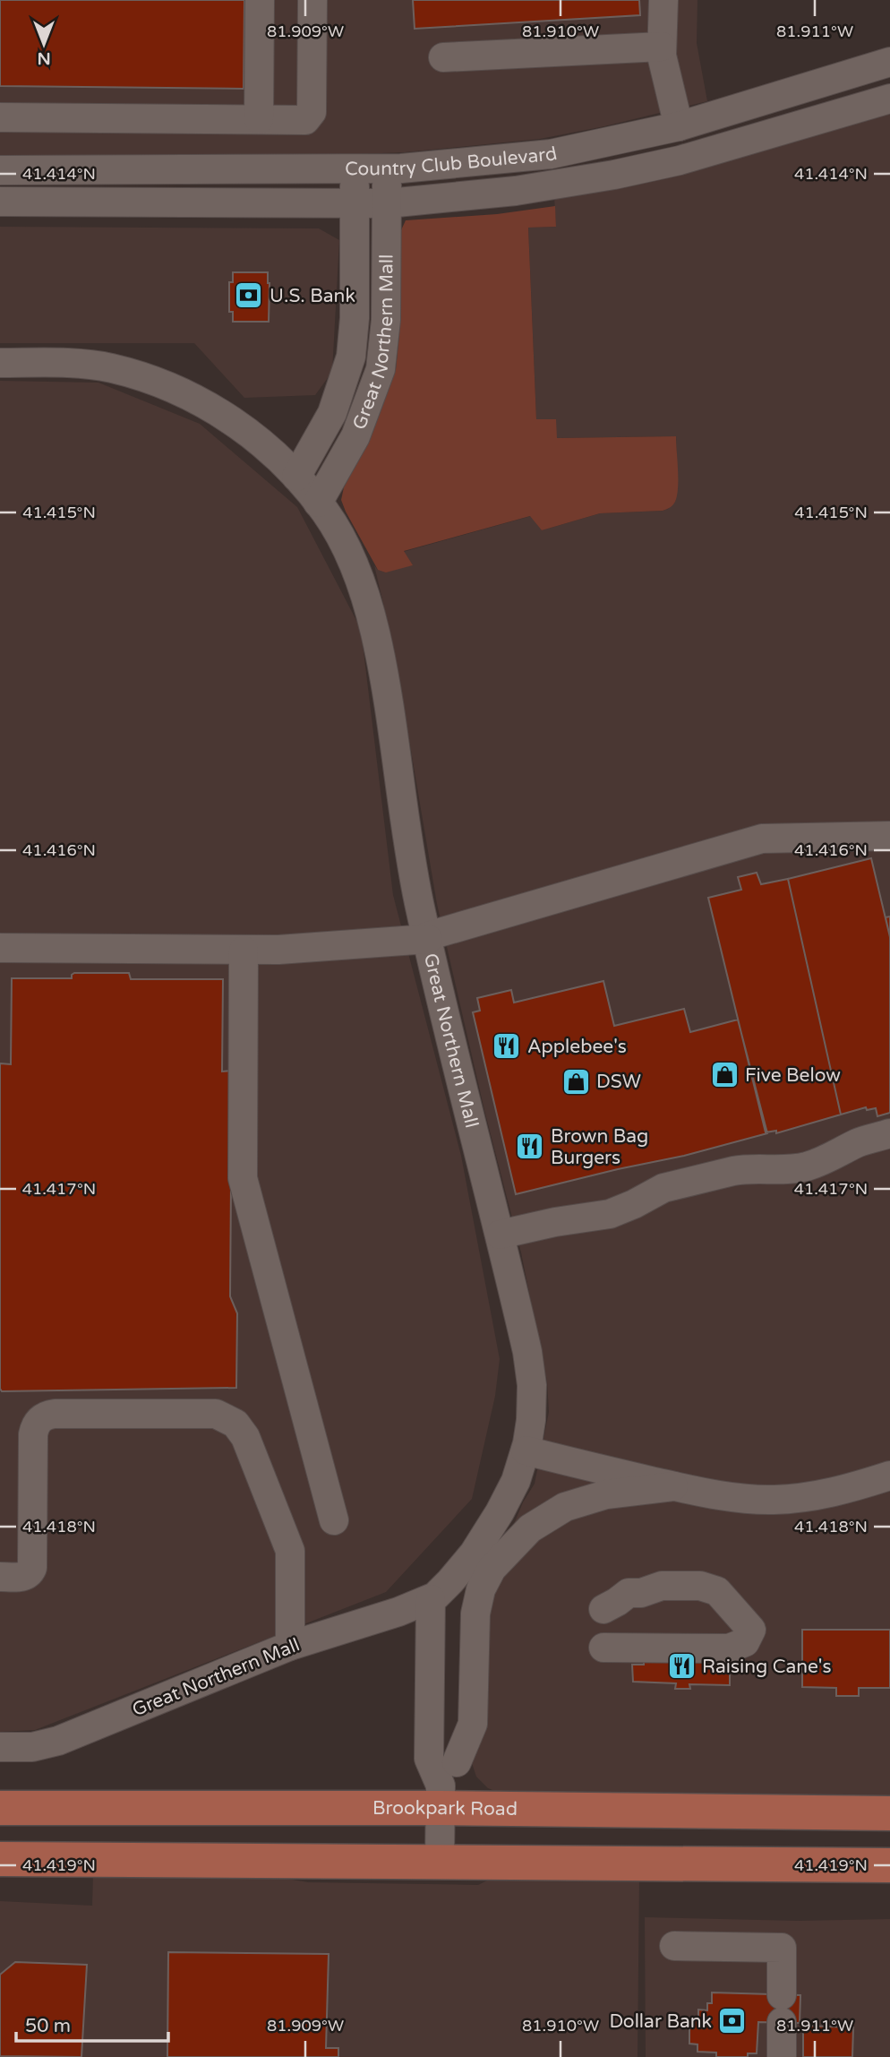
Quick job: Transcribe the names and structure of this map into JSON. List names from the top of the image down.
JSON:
{
  "streets": {
    "main road": ["Brookpark Road"],
    "street": ["Country Club Boulevard", "Great Northern Mall"]
  },
  "crossings": [
    ["Country Club Boulevard", "Great Northern Mall"]
  ],
  "places": {
    "bank": ["U.S. Bank", "Dollar Bank"],
    "restaurant": ["Applebee's", "Brown Bag Burgers", "Raising Cane's"],
    "shop": ["Five Below", "DSW"]
  },
  "scale_bar": "50 m",
  "north": "bottom",
  "coordinates": [
    "81.909°W",
    "81.910°W",
    "81.911°W",
    "41.414°N",
    "41.415°N",
    "41.416°N",
    "41.417°N",
    "41.418°N",
    "41.419°N"
  ]
}
